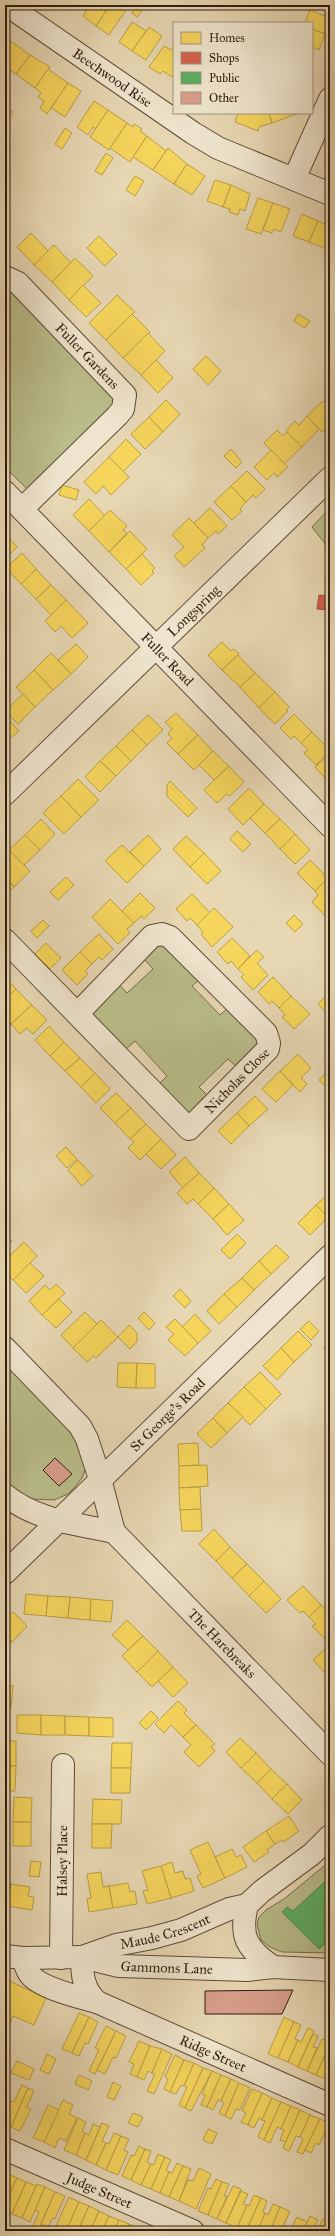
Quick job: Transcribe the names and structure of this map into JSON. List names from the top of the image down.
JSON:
{
  "streets": {
    "street": [
      "Beechwood Rise",
      "Fuller Gardens",
      "Longspring",
      "Fuller Road",
      "Nicholas Close",
      "St George's Road",
      "The Harebreaks",
      "Halsey Place",
      "Maude Crescent",
      "Gammons Lane",
      "Ridge Street",
      "Judge Street"
    ]
  },
  "crossings": [
    ["Fuller Gardens", "Fuller Road"],
    ["Longspring", "Fuller Road"],
    ["St George's Road", "The Harebreaks"],
    ["Halsey Place", "Maude Crescent"],
    ["Halsey Place", "Gammons Lane"],
    ["Halsey Place", "Ridge Street"],
    ["Maude Crescent", "Gammons Lane"],
    ["Maude Crescent", "Ridge Street"],
    ["Gammons Lane", "Ridge Street"]
  ],
  "legend": [
    "Homes",
    "Shops",
    "Public",
    "Other"
  ]
}
